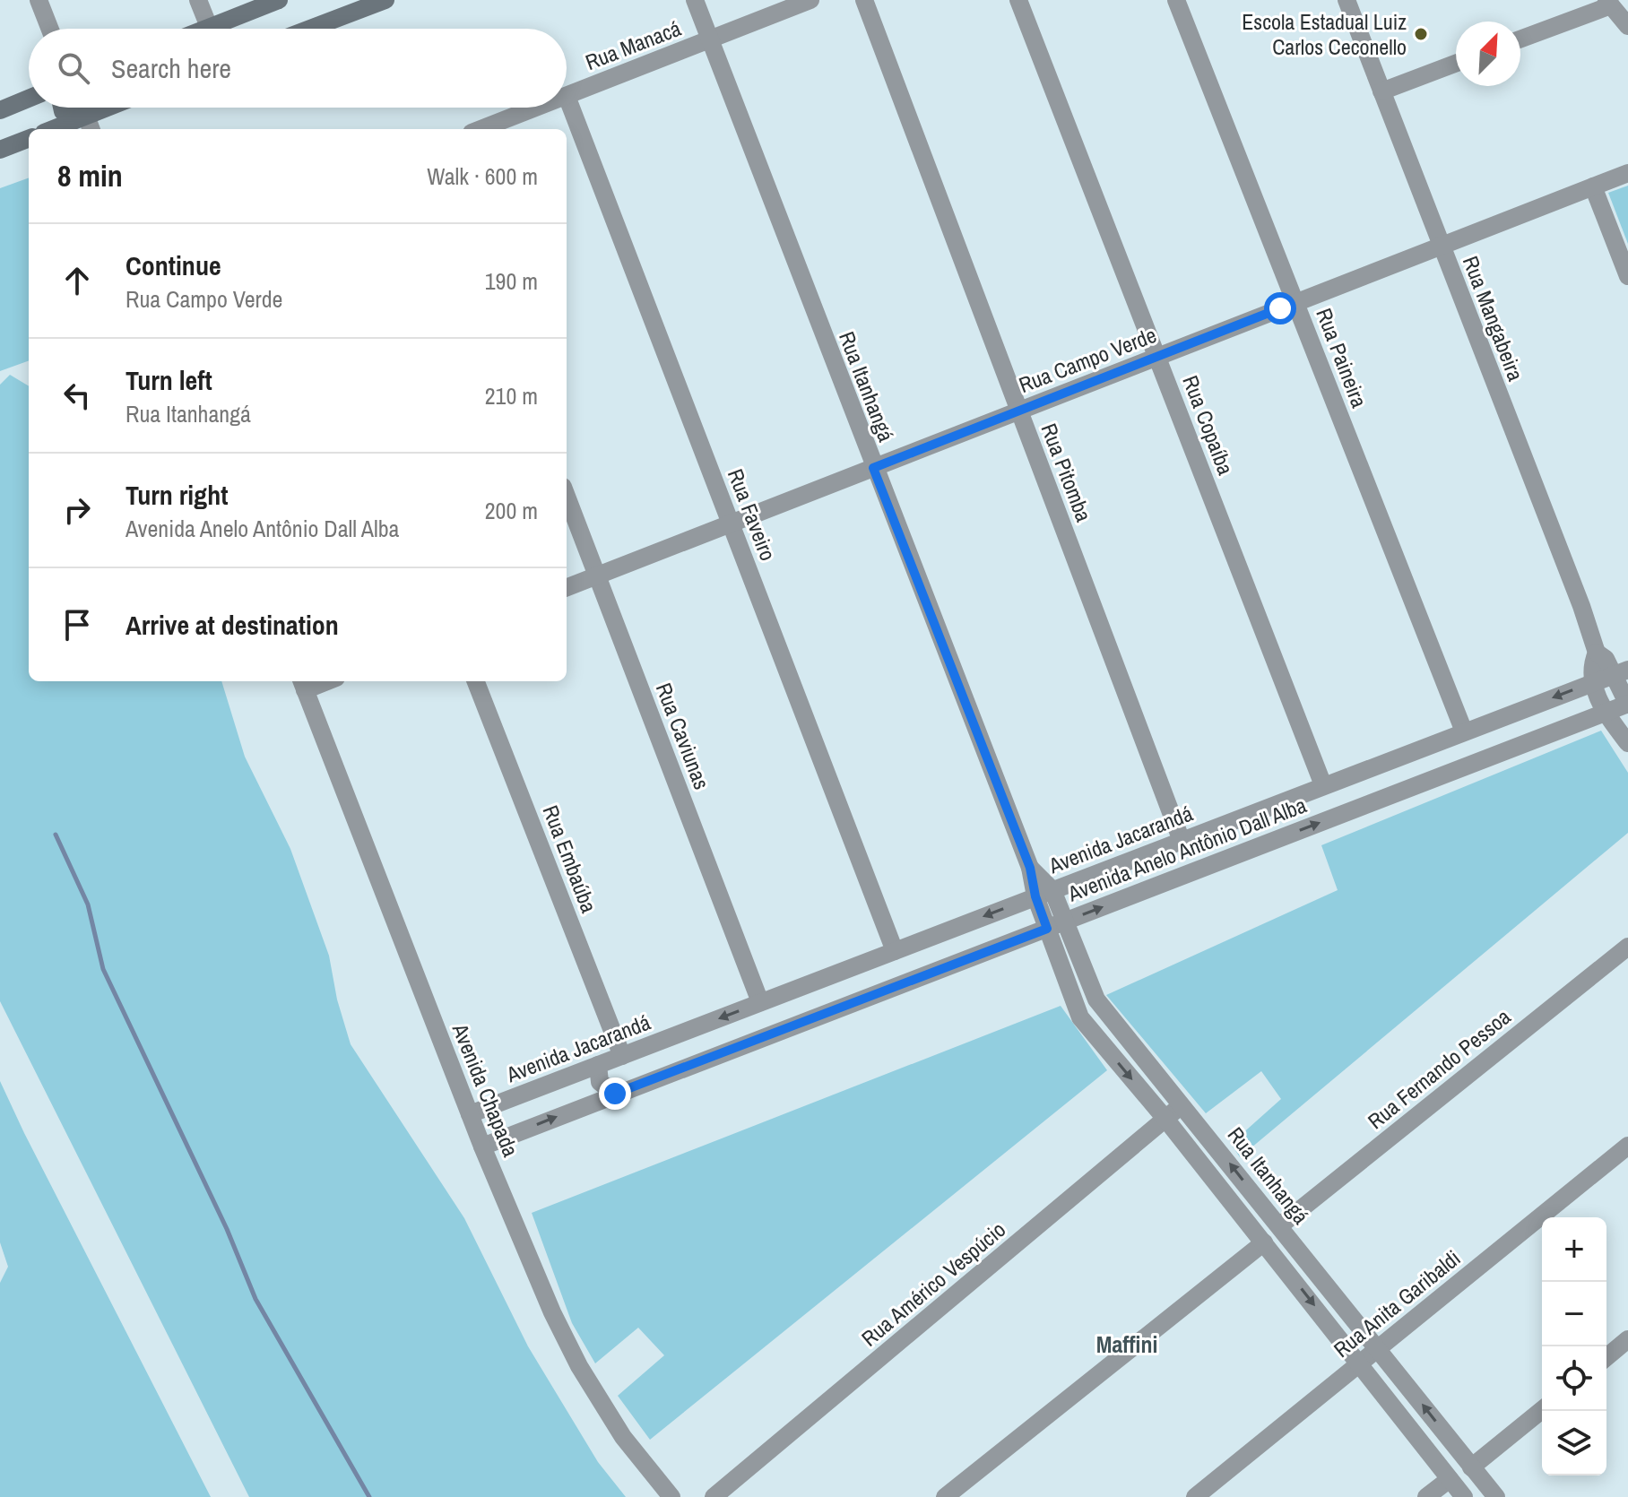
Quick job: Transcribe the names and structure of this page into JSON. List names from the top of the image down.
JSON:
{
  "streets": {
    "street": [
      "Rua Manacá",
      "Rua Mangabeira",
      "Rua Paineira",
      "Rua Campo Verde",
      "Rua Itanhangá",
      "Rua Copaíba",
      "Rua Pitomba",
      "Rua Faveiro",
      "Rua Caviunas",
      "Avenida Jacarandá",
      "Avenida Anelo Antônio Dall Alba",
      "Rua Embaúba",
      "Rua Fernando Pessoa",
      "Avenida Chapada",
      "Rua Américo Vespúcio",
      "Rua Anita Garibaldi"
    ]
  },
  "crossings": [
    ["Rua Manacá", "Rua Itanhangá"],
    ["Rua Manacá", "Rua Faveiro"],
    ["Rua Mangabeira", "Rua Campo Verde"],
    ["Rua Paineira", "Rua Campo Verde"],
    ["Rua Paineira", "Avenida Jacarandá"],
    ["Rua Campo Verde", "Rua Itanhangá"],
    ["Rua Campo Verde", "Rua Copaíba"],
    ["Rua Campo Verde", "Rua Pitomba"],
    ["Rua Campo Verde", "Rua Faveiro"],
    ["Rua Campo Verde", "Rua Caviunas"],
    ["Rua Itanhangá", "Avenida Jacarandá"],
    ["Rua Itanhangá", "Avenida Anelo Antônio Dall Alba"],
    ["Rua Itanhangá", "Rua Fernando Pessoa"],
    ["Rua Itanhangá", "Rua Américo Vespúcio"],
    ["Rua Itanhangá", "Rua Anita Garibaldi"],
    ["Rua Copaíba", "Avenida Jacarandá"],
    ["Rua Pitomba", "Avenida Jacarandá"],
    ["Rua Faveiro", "Avenida Jacarandá"],
    ["Rua Caviunas", "Avenida Jacarandá"],
    ["Avenida Jacarandá", "Rua Embaúba"],
    ["Avenida Jacarandá", "Avenida Chapada"],
    ["Avenida Anelo Antônio Dall Alba", "Avenida Chapada"]
  ],
  "one_way": ["Avenida Jacarandá", "Avenida Anelo Antônio Dall Alba"],
  "districts": ["Maffini"],
  "places": ["Escola Estadual Luiz Carlos Ceconello"],
  "north": "top right",
  "page": {
    "search": "Search here",
    "heading": ["8 min", "Walk · 600 m"],
    "list": [
      ["Continue", "Rua Campo Verde", "190 m"],
      ["Turn left", "Rua Itanhangá", "210 m"],
      ["Turn right", "Avenida Anelo Antônio Dall Alba", "200 m"],
      "Arrive at destination"
    ],
    "map_buttons": ["+", "−"]
  }
}
